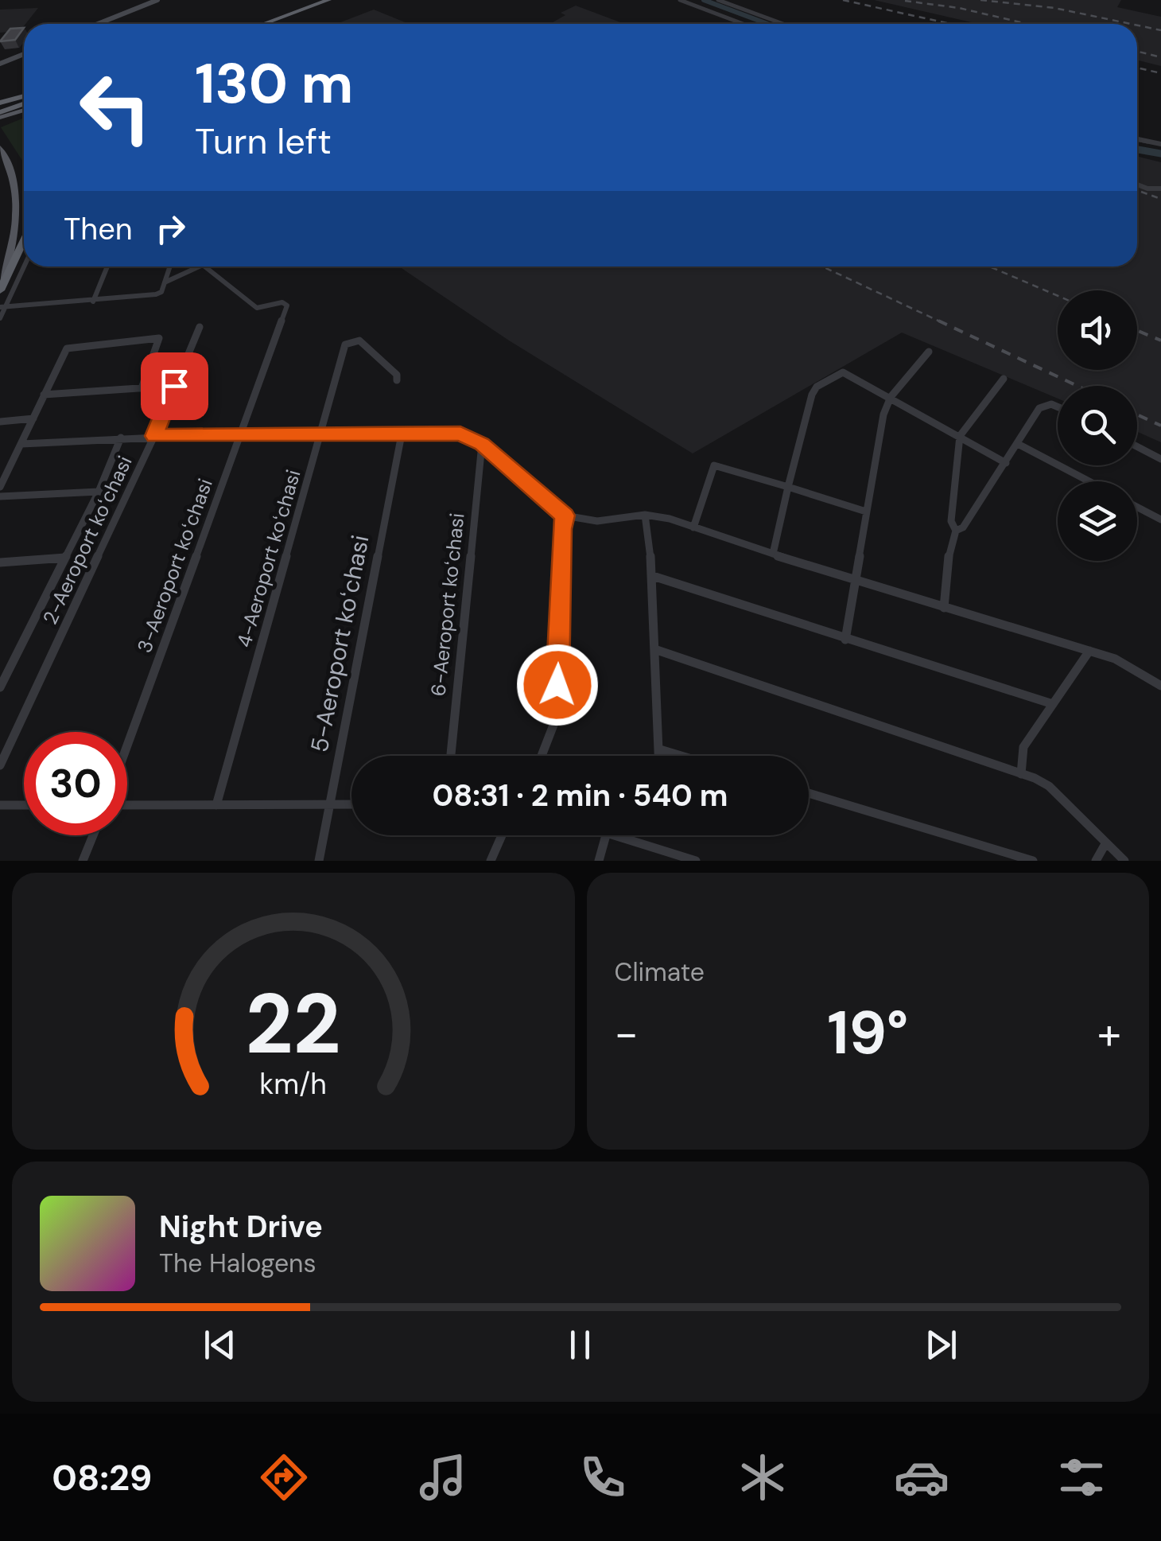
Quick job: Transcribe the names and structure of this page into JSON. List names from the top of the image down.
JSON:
{
  "streets": {
    "street": [
      "2-Aeroport koʻchasi",
      "4-Aeroport koʻchasi",
      "3-Aeroport koʻchasi",
      "6-Aeroport koʻchasi",
      "5-Aeroport koʻchasi"
    ]
  },
  "page": {
    "turn": ["130 m", "Turn left"],
    "then": "Then",
    "limit": "30",
    "trip": "08:31 · 2 min · 540 m",
    "tile": "Climate",
    "heat": ["−", "19°", "+"],
    "song": ["Night Drive", "The Halogens"],
    "tabs": "08:29",
    "gauge": ["22", "km/h"]
  }
}
